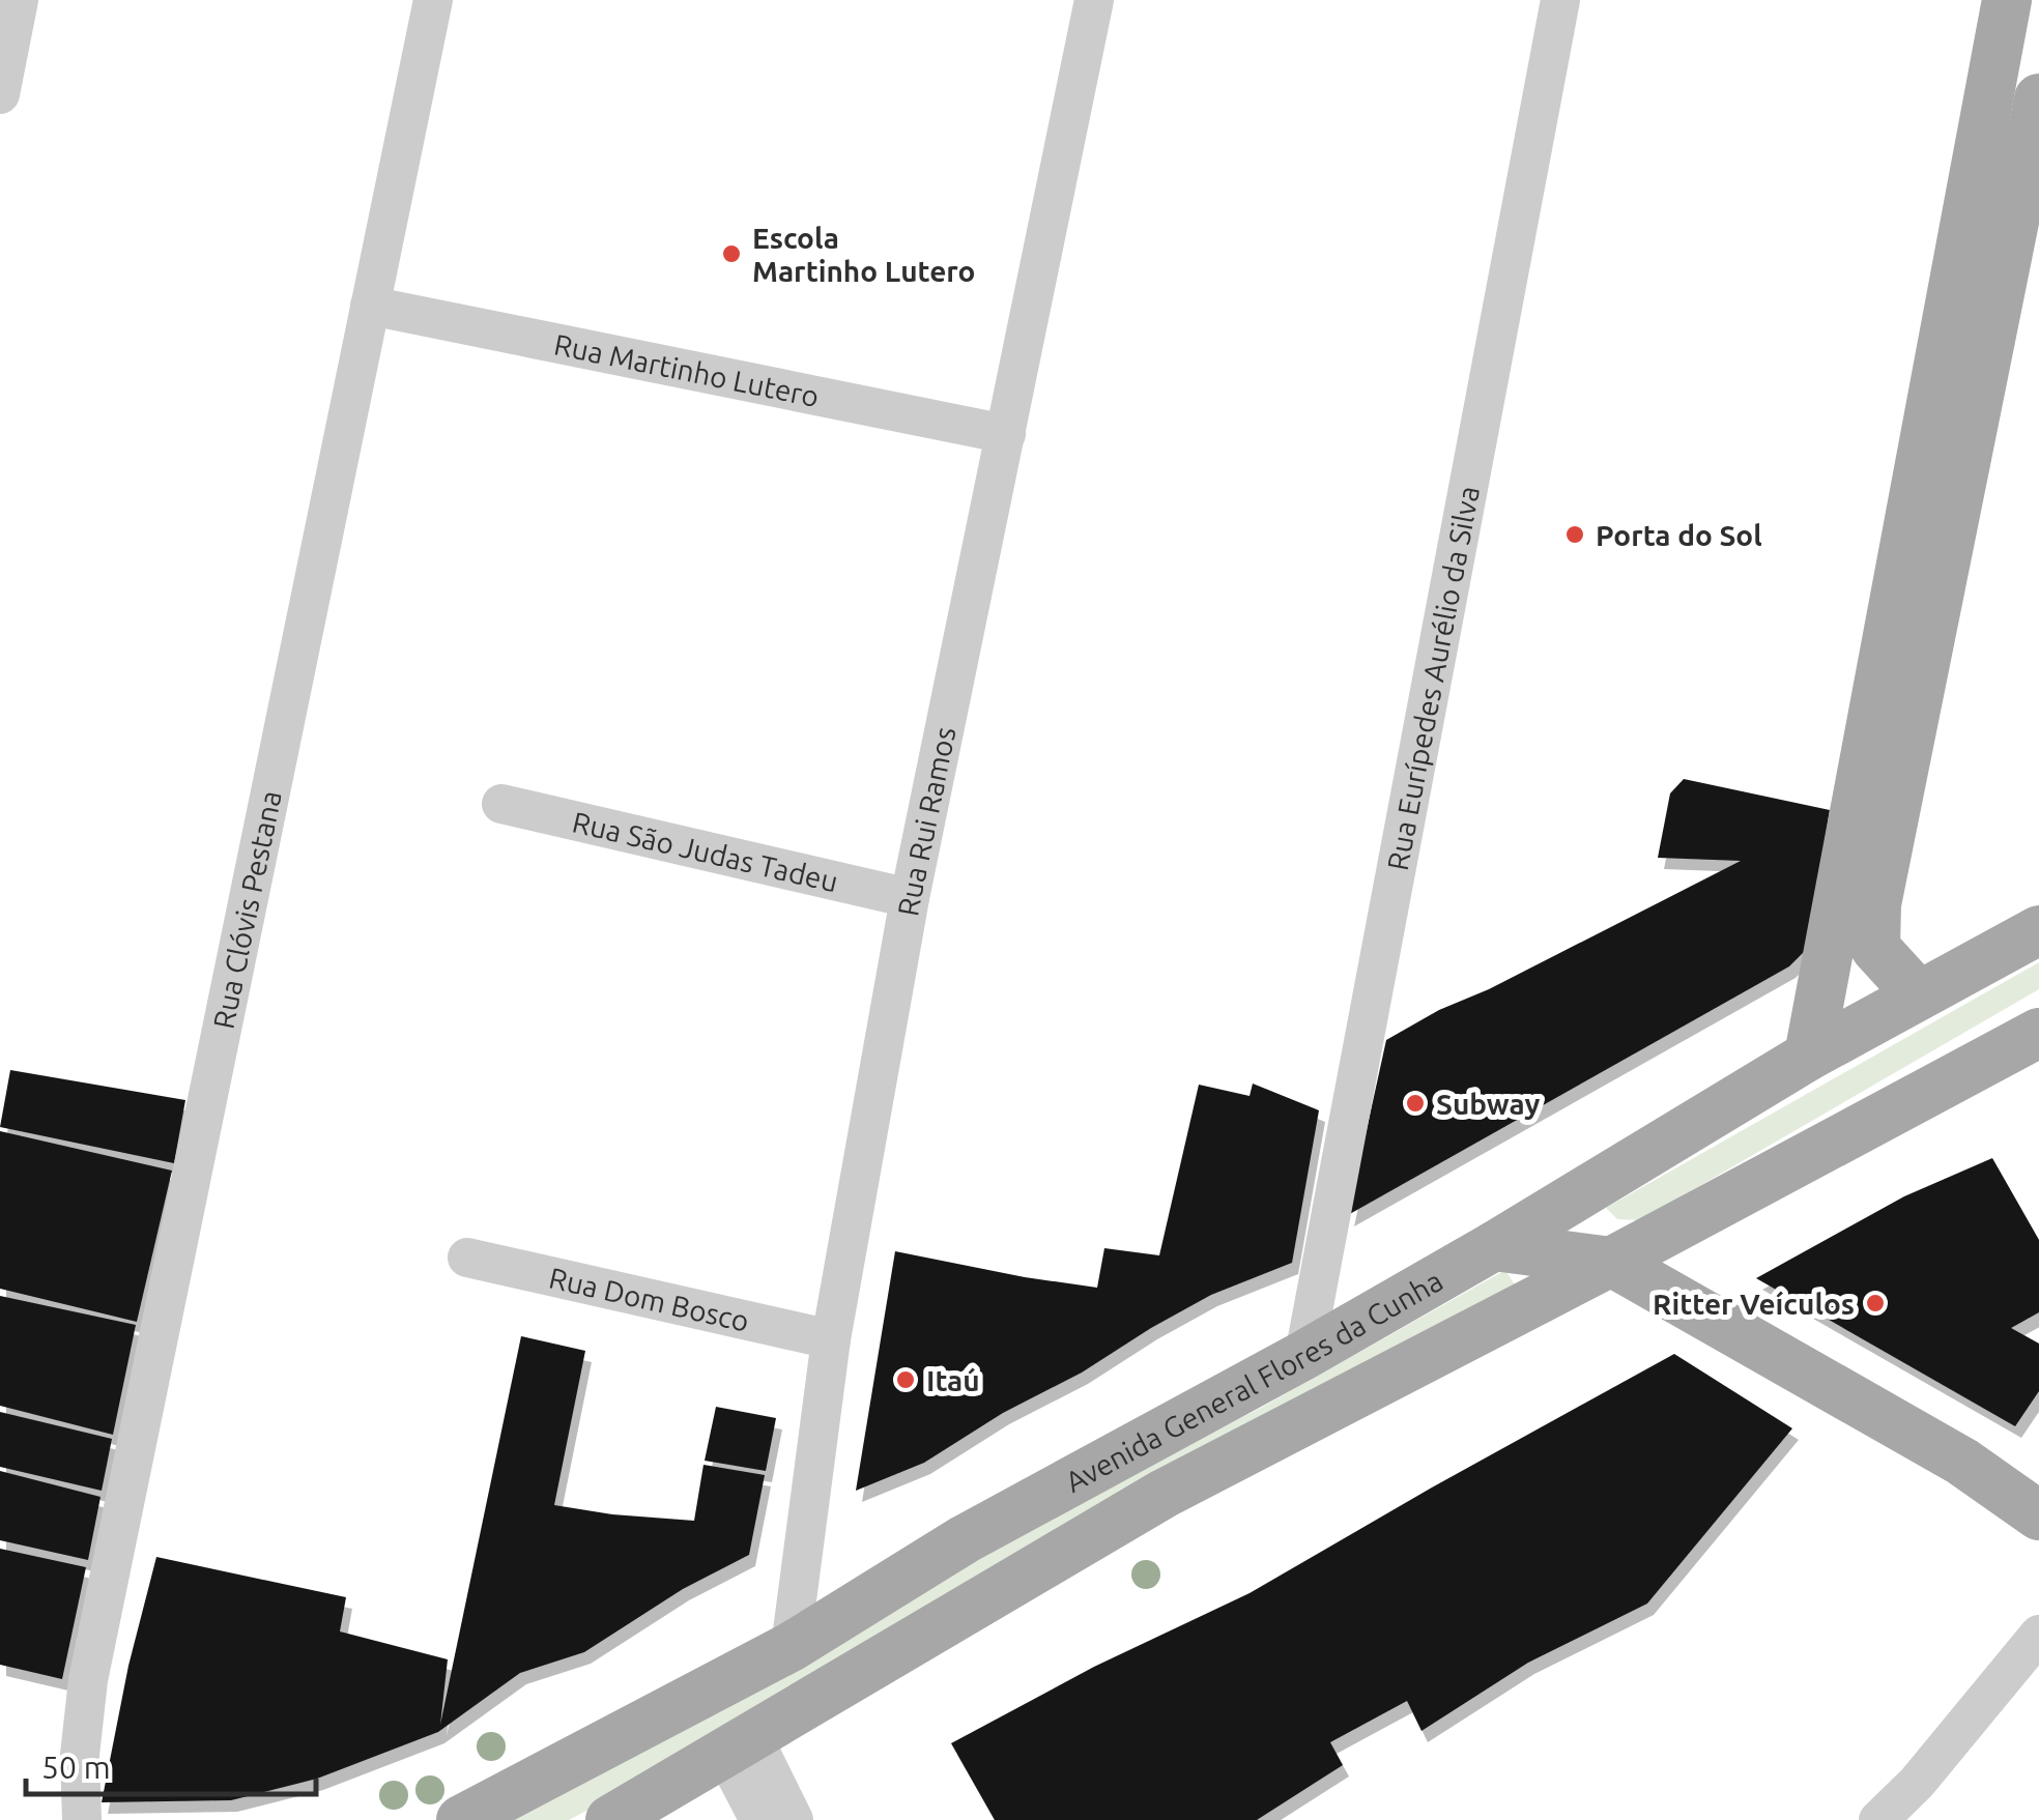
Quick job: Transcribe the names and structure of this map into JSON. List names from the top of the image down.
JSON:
{
  "streets": {
    "main road": ["Avenida General Flores da Cunha"],
    "street": [
      "Rua Martinho Lutero",
      "Rua Eurípedes Aurélio da Silva",
      "Rua Rui Ramos",
      "Rua São Judas Tadeu",
      "Rua Clóvis Pestana",
      "Rua Dom Bosco"
    ]
  },
  "crossings": [
    ["Rua Martinho Lutero", "Rua Rui Ramos"],
    ["Rua Martinho Lutero", "Rua Clóvis Pestana"],
    ["Rua Eurípedes Aurélio da Silva", "Avenida General Flores da Cunha"],
    ["Rua Rui Ramos", "Rua São Judas Tadeu"],
    ["Rua Rui Ramos", "Rua Dom Bosco"],
    ["Rua Rui Ramos", "Avenida General Flores da Cunha"]
  ],
  "places": [
    "Escola Martinho Lutero",
    "Porta do Sol",
    "Subway",
    "Ritter Veículos",
    "Itaú"
  ],
  "scale_bar": "50 m"
}
